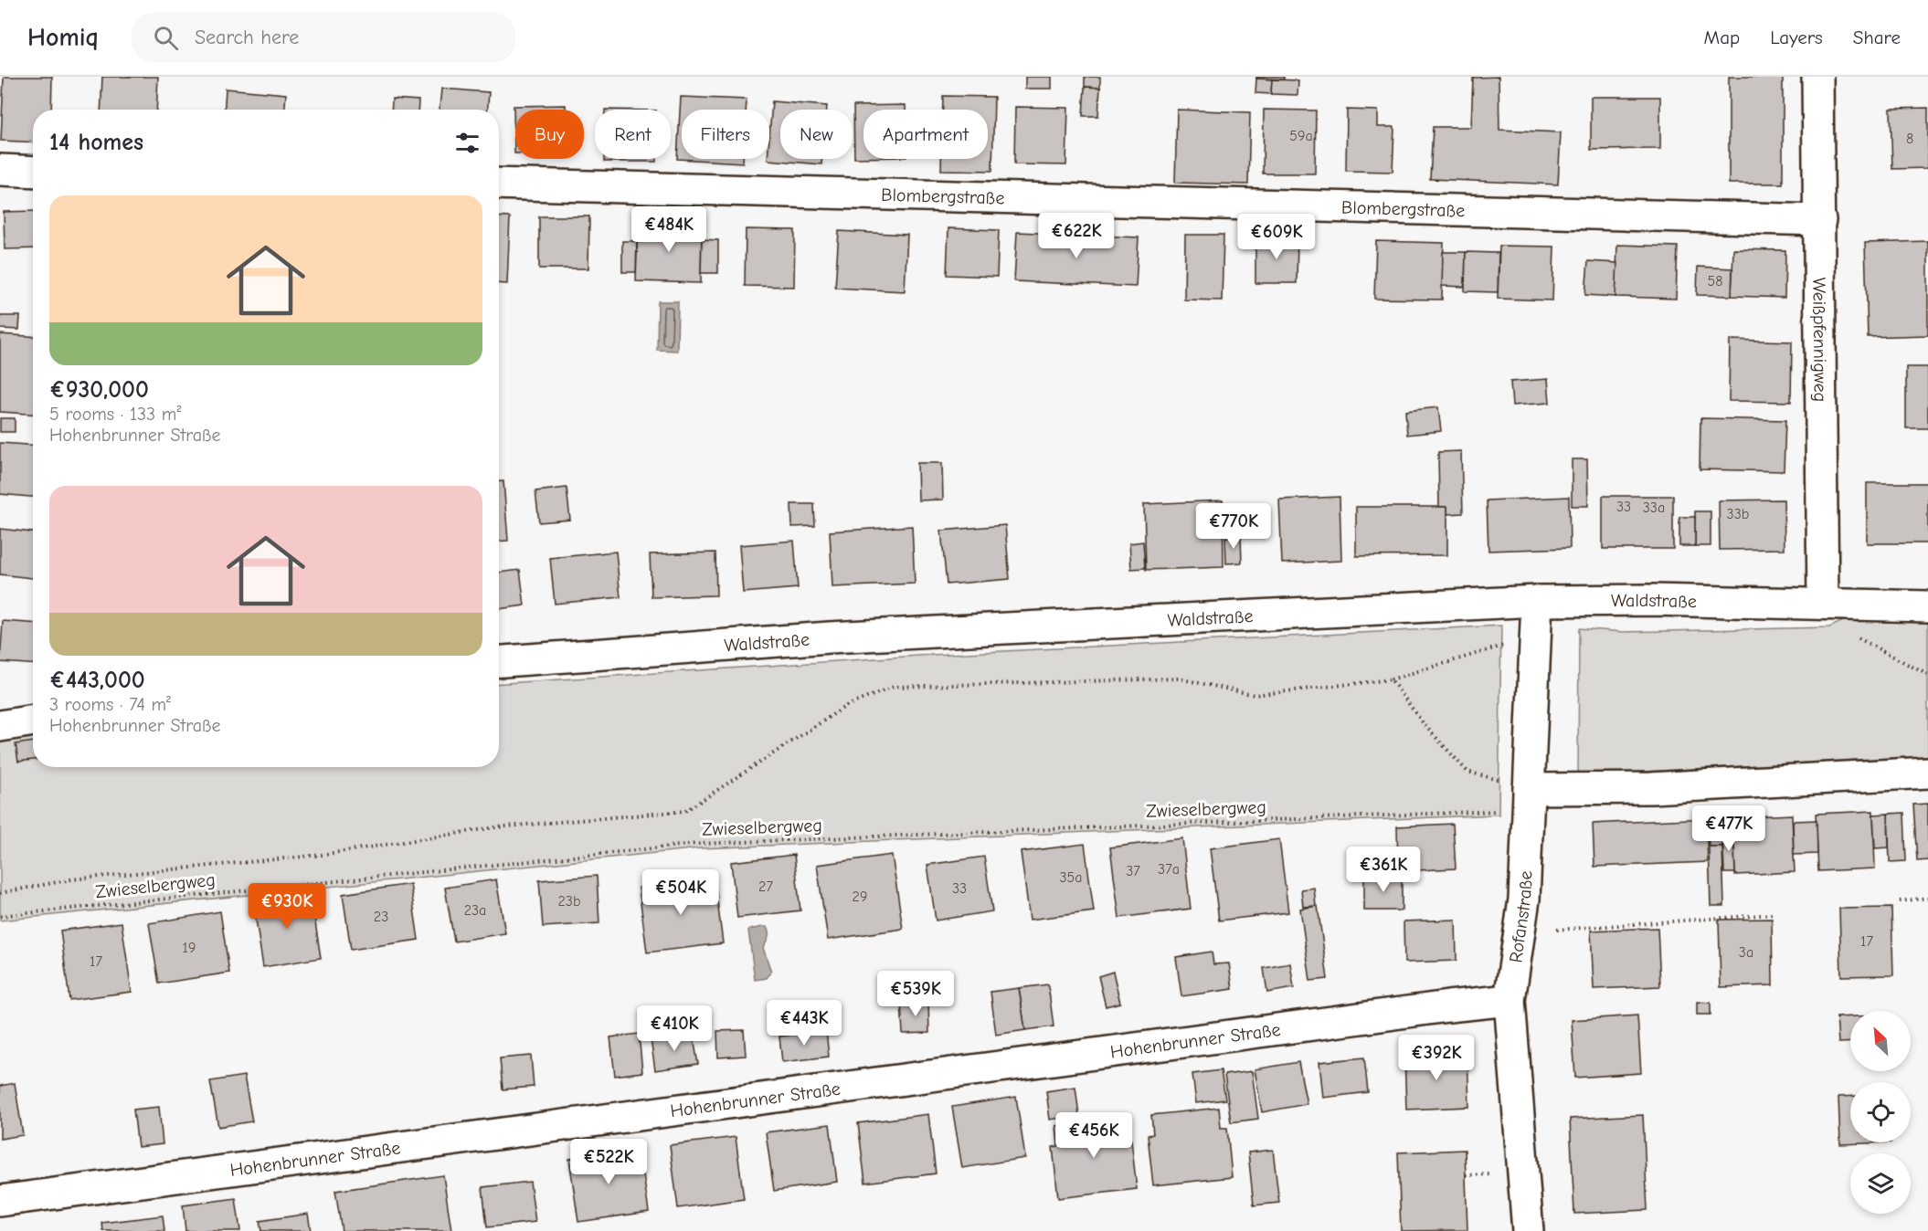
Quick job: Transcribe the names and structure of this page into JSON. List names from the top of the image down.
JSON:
{
  "streets": {
    "street": [
      "Blombergstraße",
      "Weißpfennigweg",
      "Waldstraße",
      "Rofanstraße",
      "Hohenbrunner Straße"
    ],
    "path": ["Zwieselbergweg"]
  },
  "crossings": [
    ["Blombergstraße", "Weißpfennigweg"],
    ["Weißpfennigweg", "Waldstraße"],
    ["Waldstraße", "Rofanstraße"],
    ["Zwieselbergweg", "Rofanstraße"],
    ["Rofanstraße", "Hohenbrunner Straße"]
  ],
  "house_numbers": [
    "59a",
    "8",
    "58",
    "33",
    "33a",
    "33b",
    "37a",
    "37",
    "35a",
    "27",
    "33",
    "29",
    "23b",
    "23a",
    "23",
    "17",
    "19",
    "3a",
    "17"
  ],
  "north": "top left",
  "page": {
    "header": "Homiq",
    "search": "Search here",
    "nav": ["Map", "Layers", "Share"],
    "chip": [
      "Buy",
      "Rent",
      "Filters",
      "New",
      "Apartment"
    ],
    "heading": "14 homes",
    "list": [
      {
        "name": "€930,000",
        "note": "5 rooms · 133 m² · Hohenbrunner Straße"
      },
      {
        "name": "€443,000",
        "note": "3 rooms · 74 m² · Hohenbrunner Straße"
      }
    ],
    "price": [
      "€484K",
      "€622K",
      "€609K",
      "€770K",
      "€477K",
      "€361K",
      "€504K",
      "€930K",
      "€539K",
      "€443K",
      "€410K",
      "€392K",
      "€456K",
      "€522K"
    ]
  }
}
